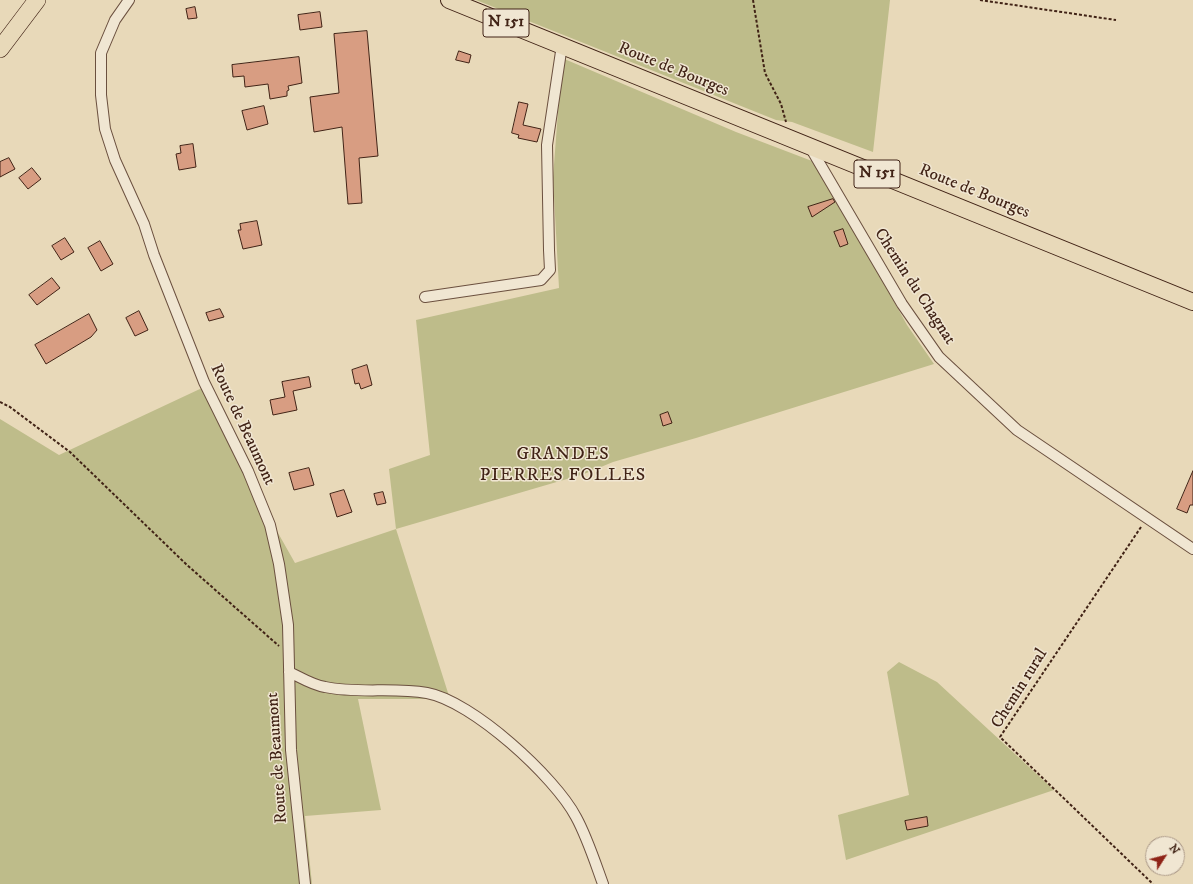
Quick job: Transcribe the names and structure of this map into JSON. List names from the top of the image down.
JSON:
{
  "streets": {
    "main road": ["N 151", "Route de Bourges"],
    "street": ["Chemin du Chagnat", "Route de Beaumont"],
    "path": ["Chemin rural"]
  },
  "crossings": [
    ["N 151", "Route de Bourges"],
    ["Route de Bourges", "Chemin du Chagnat"],
    ["Chemin du Chagnat", "Chemin rural"]
  ],
  "districts": ["GRANDES PIERRES FOLLES"],
  "north": "top right"
}
